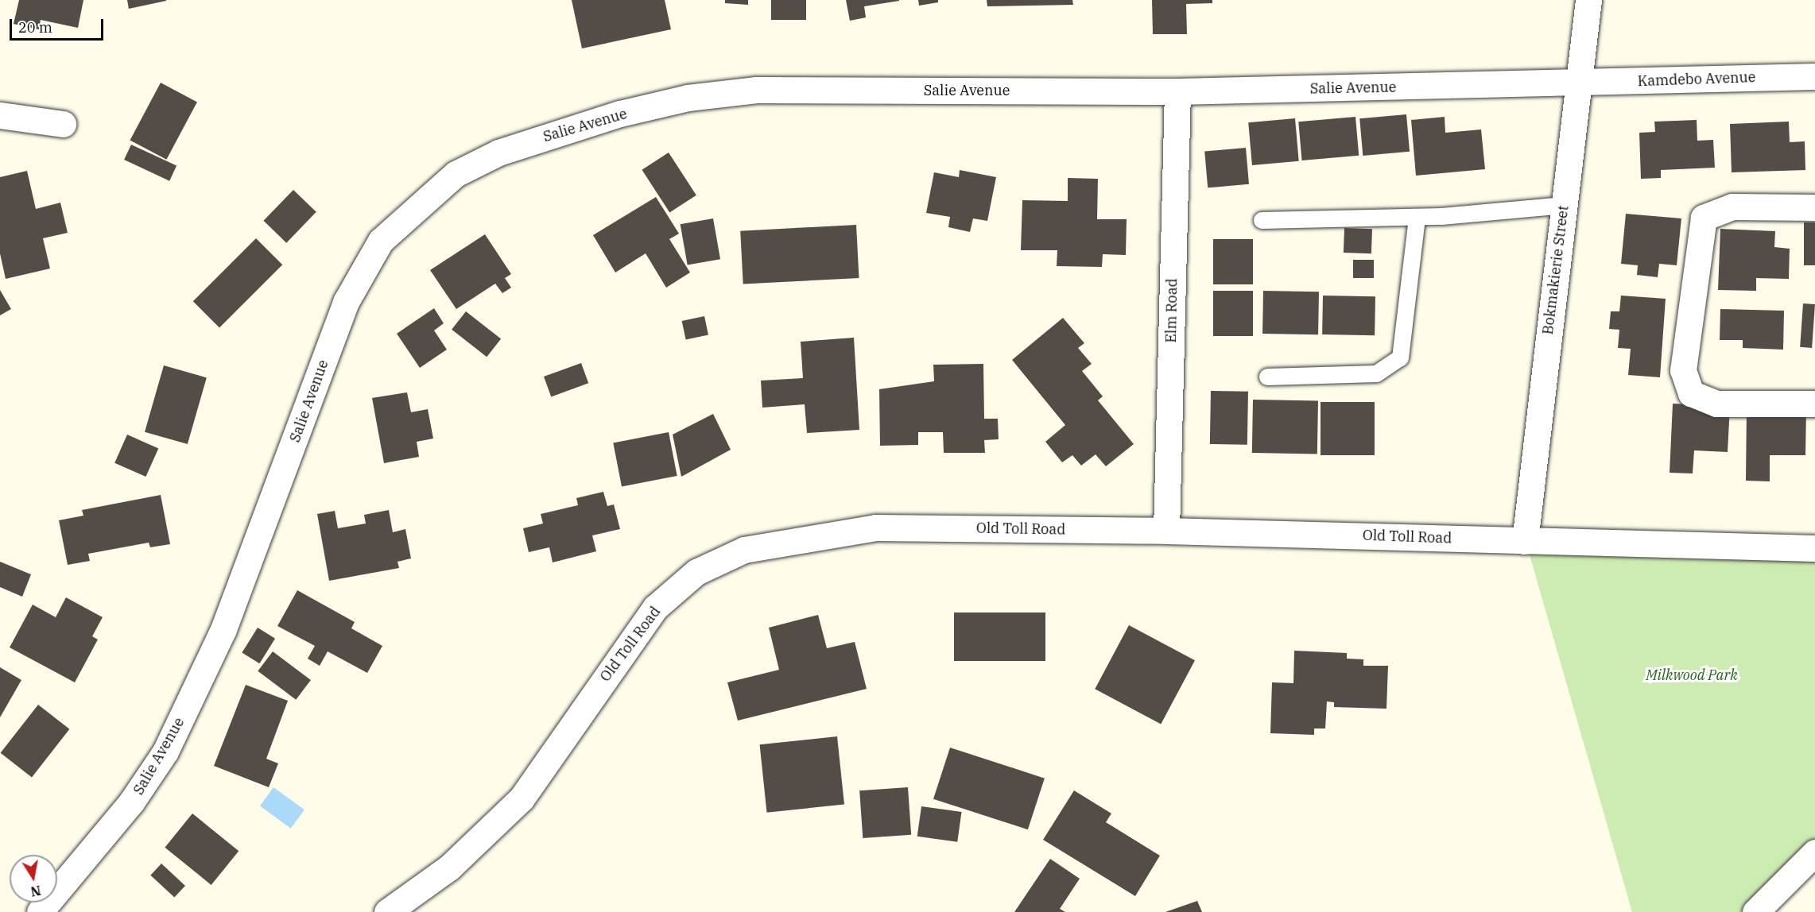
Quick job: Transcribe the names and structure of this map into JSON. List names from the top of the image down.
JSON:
{
  "streets": {
    "street": [
      "Kamdebo Avenue",
      "Salie Avenue",
      "Bokmakierie Street",
      "Elm Road",
      "Old Toll Road"
    ]
  },
  "crossings": [
    ["Kamdebo Avenue", "Salie Avenue"],
    ["Kamdebo Avenue", "Bokmakierie Street"],
    ["Salie Avenue", "Bokmakierie Street"],
    ["Salie Avenue", "Elm Road"],
    ["Bokmakierie Street", "Old Toll Road"],
    ["Elm Road", "Old Toll Road"]
  ],
  "parks": ["Milkwood Park"],
  "scale_bar": "20 m",
  "north": "bottom"
}
